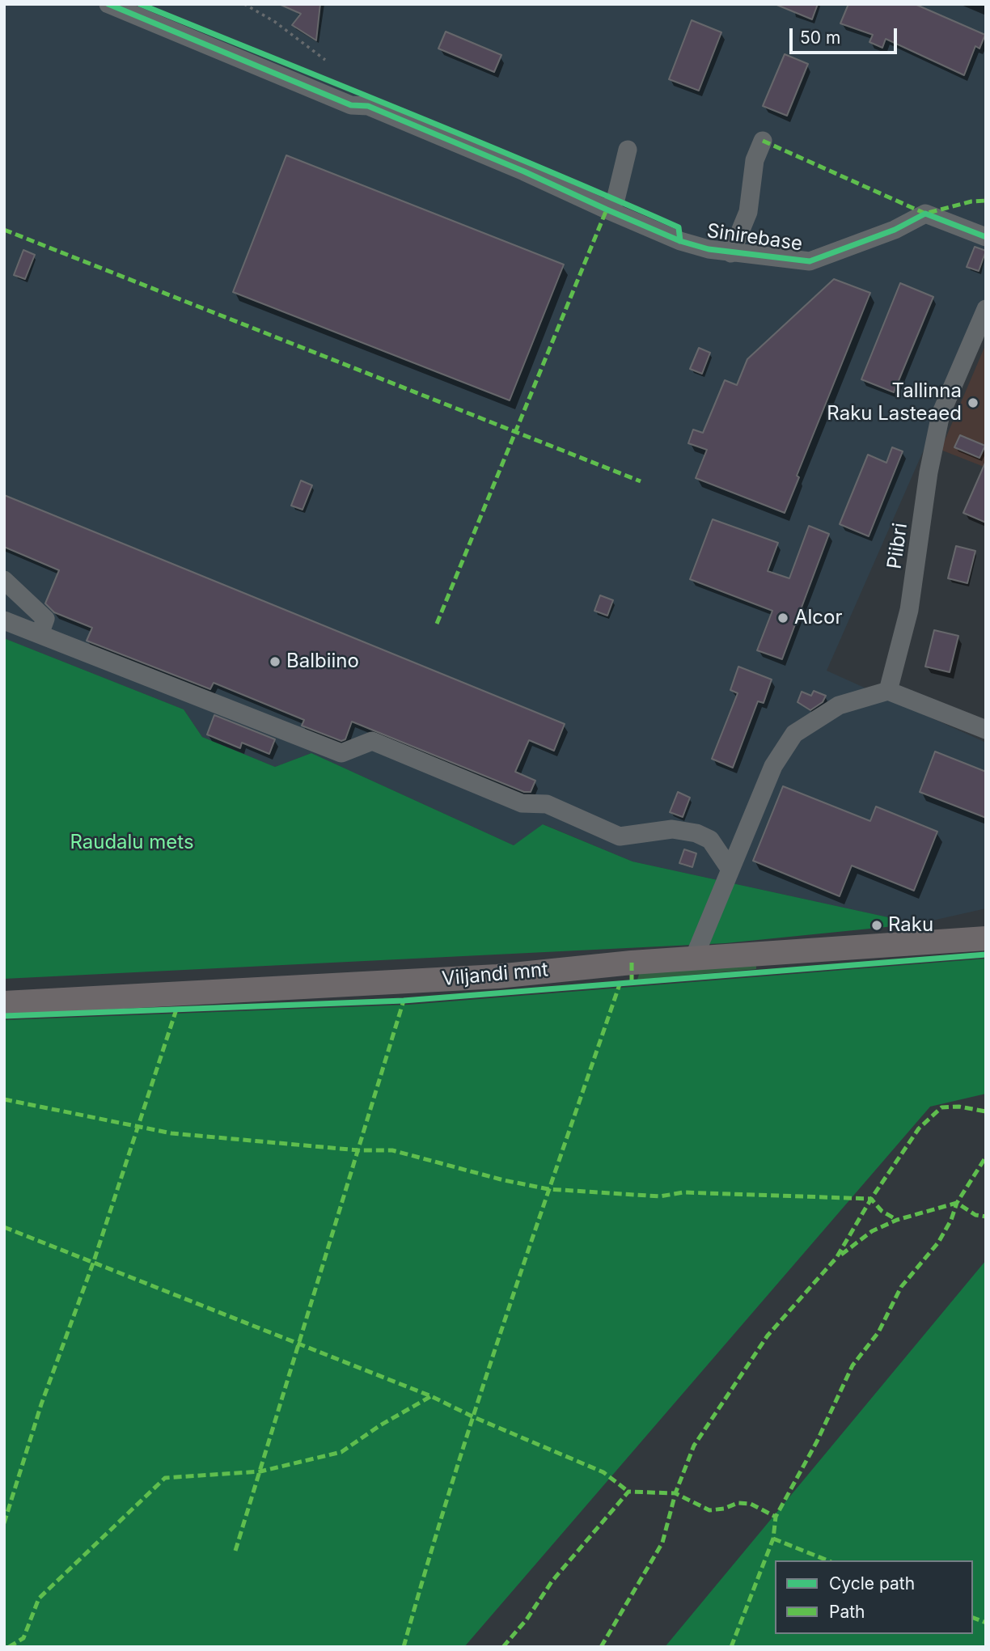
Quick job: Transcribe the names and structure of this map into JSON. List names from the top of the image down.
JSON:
{
  "streets": {
    "main road": ["Viljandi mnt"],
    "street": ["Sinirebase", "Piibri"]
  },
  "parks": ["Raudalu mets"],
  "places": [
    "Tallinna Raku Lasteaed",
    "Alcor",
    "Balbiino",
    "Raku"
  ],
  "legend": ["Cycle path", "Path"],
  "scale_bar": "50 m"
}
